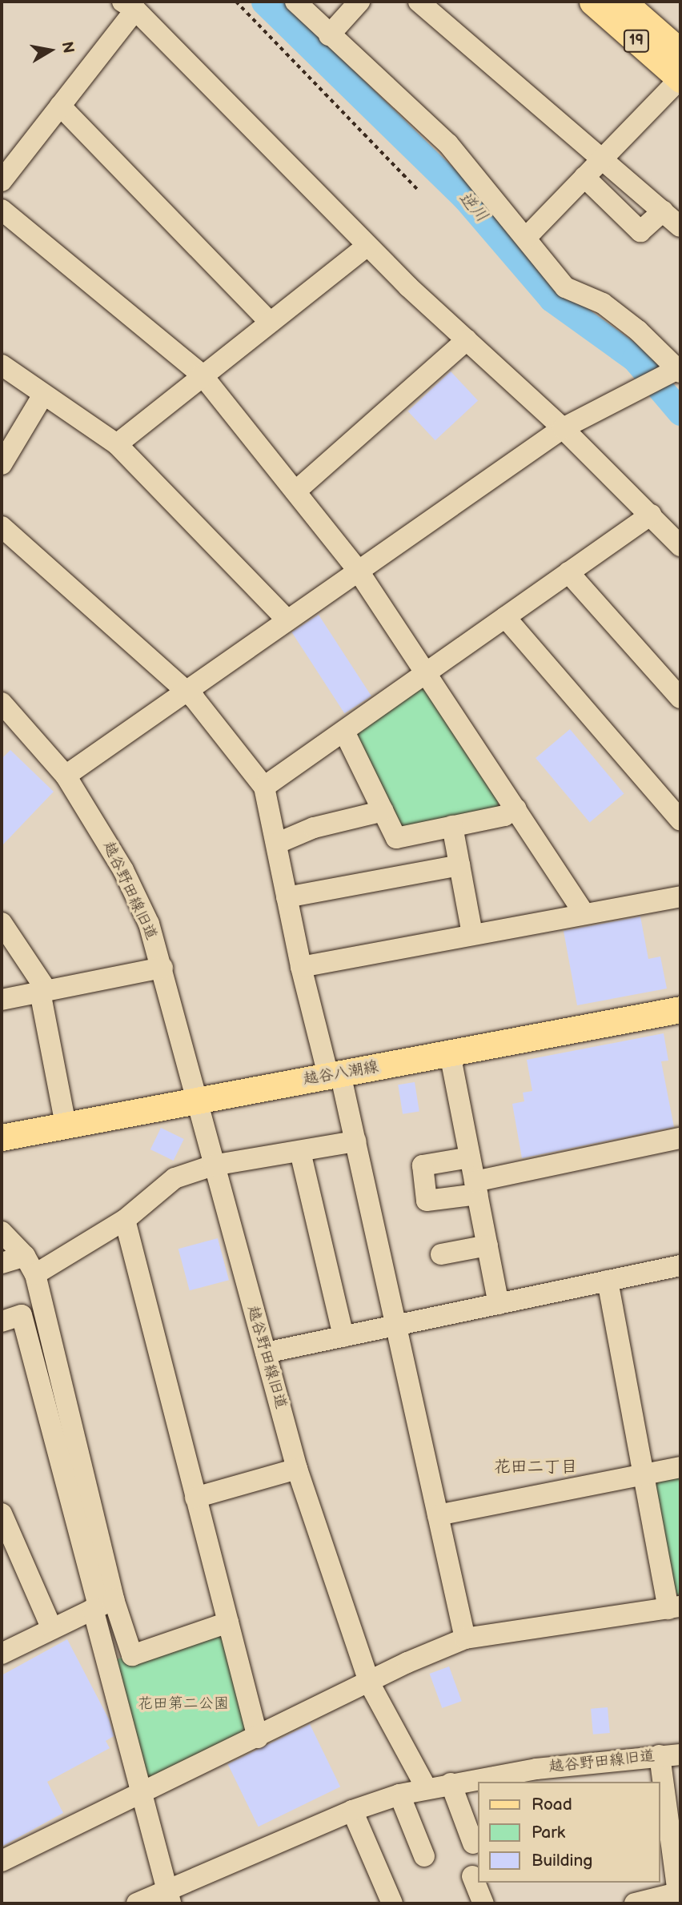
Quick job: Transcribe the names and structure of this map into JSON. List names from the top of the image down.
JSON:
{
  "streets": {
    "main road": ["19", "越谷八潮線"],
    "street": ["越谷野田線旧道"]
  },
  "crossings": [
    ["越谷野田線旧道", "越谷八潮線"]
  ],
  "districts": ["花田二丁目"],
  "water": ["逆川"],
  "parks": ["花田第二公園"],
  "legend": ["Road", "Park", "Building"],
  "north": "right"
}
